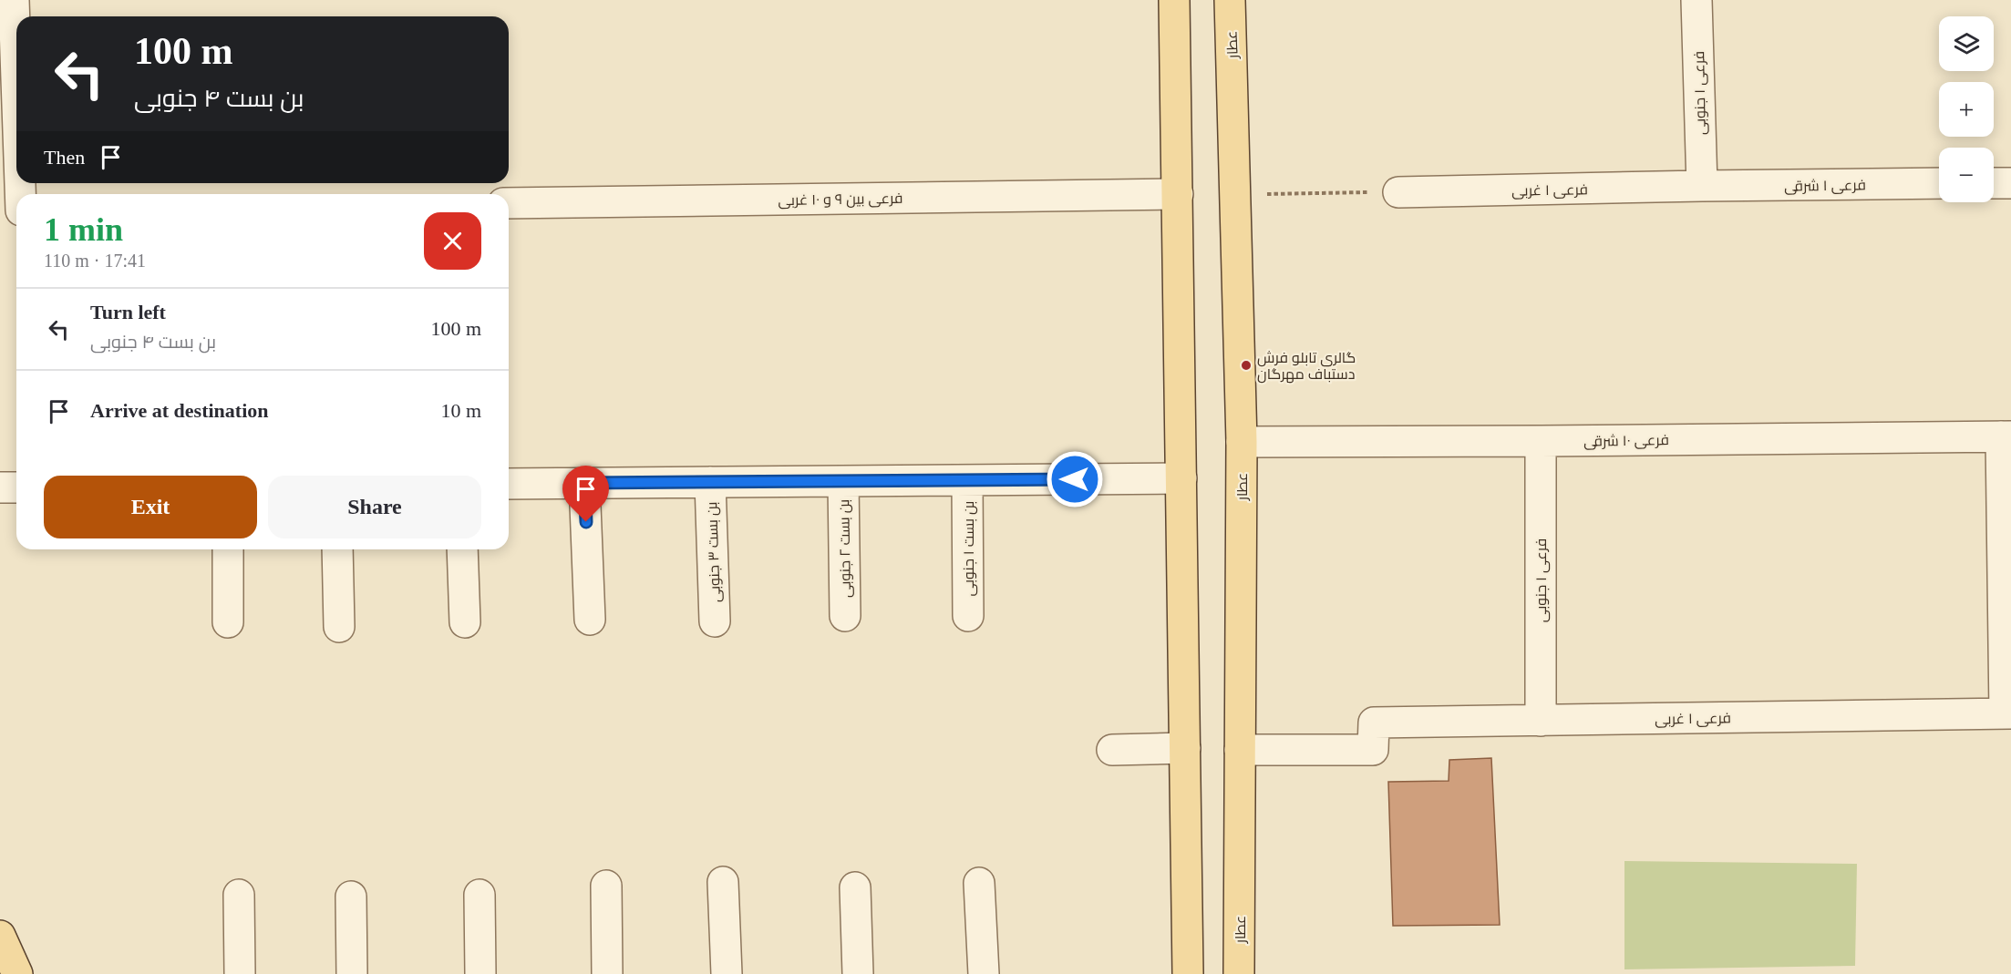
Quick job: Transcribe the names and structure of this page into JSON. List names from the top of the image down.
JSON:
{
  "streets": {
    "main road": ["عطار"],
    "street": [
      "فرعی ۱ جنوبی",
      "فرعی ۱ شرقی",
      "فرعی ۱ غربی",
      "فرعی بین ۹ و ۱۰ غربی",
      "فرعی ۱۰ شرقی",
      "بن بست ۲ جنوبی",
      "بن بست ۱ جنوبی",
      "بن بست ۳ جنوبی"
    ]
  },
  "crossings": [
    ["عطار", "فرعی ۱ غربی"],
    ["عطار", "فرعی ۱۰ شرقی"],
    ["فرعی ۱ جنوبی", "فرعی ۱ شرقی"],
    ["فرعی ۱ جنوبی", "فرعی ۱ غربی"],
    ["فرعی ۱ جنوبی", "فرعی ۱۰ شرقی"],
    ["فرعی ۱ شرقی", "فرعی ۱ غربی"]
  ],
  "places": ["گالری تابلو فرش دستباف مهرگان"],
  "page": {
    "map_buttons": ["+", "−"],
    "turn": ["100 m", "بن بست ۴ جنوبی"],
    "then": "Then",
    "heading": ["1 min", "110 m · 17:41"],
    "list": [
      {
        "name": "Turn left",
        "note": "بن بست ۴ جنوبی",
        "value": "100 m"
      },
      {
        "name": "Arrive at destination",
        "value": "10 m"
      }
    ],
    "buttons": ["Exit", "Share"]
  }
}
